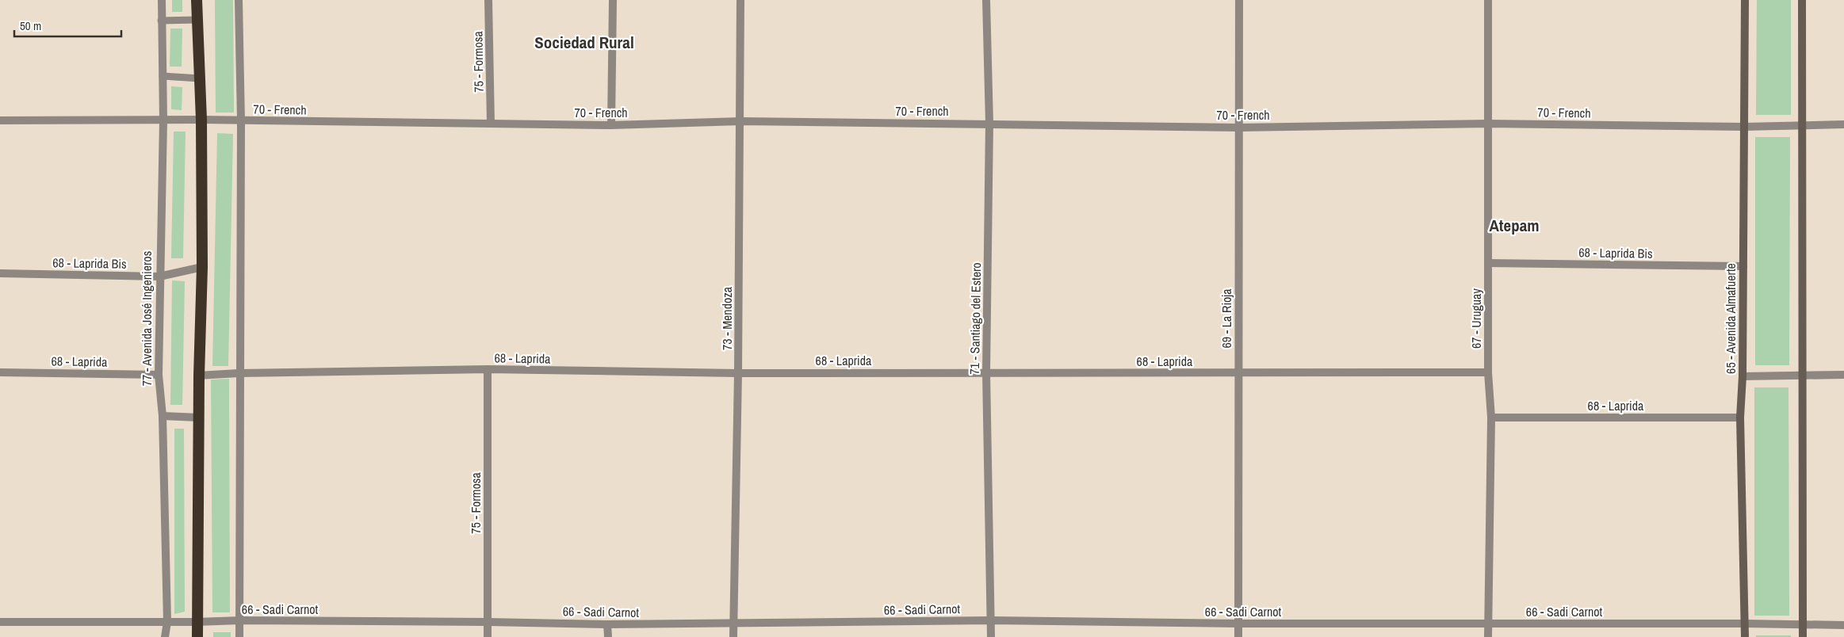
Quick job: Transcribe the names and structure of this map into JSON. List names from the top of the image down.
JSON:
{
  "streets": {
    "main road": ["65 - Avenida Almafuerte"],
    "street": [
      "75 - Formosa",
      "70 - French",
      "68 - Laprida Bis",
      "77 - Avenida José Ingenieros",
      "73 - Mendoza",
      "71 - Santiago del Estero",
      "69 - La Rioja",
      "67 - Uruguay",
      "68 - Laprida",
      "66 - Sadi Carnot"
    ]
  },
  "crossings": [
    ["75 - Formosa", "70 - French"],
    ["75 - Formosa", "68 - Laprida"],
    ["75 - Formosa", "66 - Sadi Carnot"],
    ["70 - French", "77 - Avenida José Ingenieros"],
    ["70 - French", "73 - Mendoza"],
    ["70 - French", "71 - Santiago del Estero"],
    ["70 - French", "69 - La Rioja"],
    ["70 - French", "67 - Uruguay"],
    ["70 - French", "65 - Avenida Almafuerte"],
    ["68 - Laprida Bis", "77 - Avenida José Ingenieros"],
    ["68 - Laprida Bis", "67 - Uruguay"],
    ["68 - Laprida Bis", "65 - Avenida Almafuerte"],
    ["77 - Avenida José Ingenieros", "68 - Laprida"],
    ["77 - Avenida José Ingenieros", "66 - Sadi Carnot"],
    ["73 - Mendoza", "68 - Laprida"],
    ["73 - Mendoza", "66 - Sadi Carnot"],
    ["71 - Santiago del Estero", "68 - Laprida"],
    ["71 - Santiago del Estero", "66 - Sadi Carnot"],
    ["69 - La Rioja", "68 - Laprida"],
    ["69 - La Rioja", "66 - Sadi Carnot"],
    ["67 - Uruguay", "68 - Laprida"],
    ["67 - Uruguay", "66 - Sadi Carnot"],
    ["65 - Avenida Almafuerte", "68 - Laprida"],
    ["65 - Avenida Almafuerte", "66 - Sadi Carnot"]
  ],
  "districts": ["Sociedad Rural", "Atepam"],
  "scale_bar": "50 m"
}
